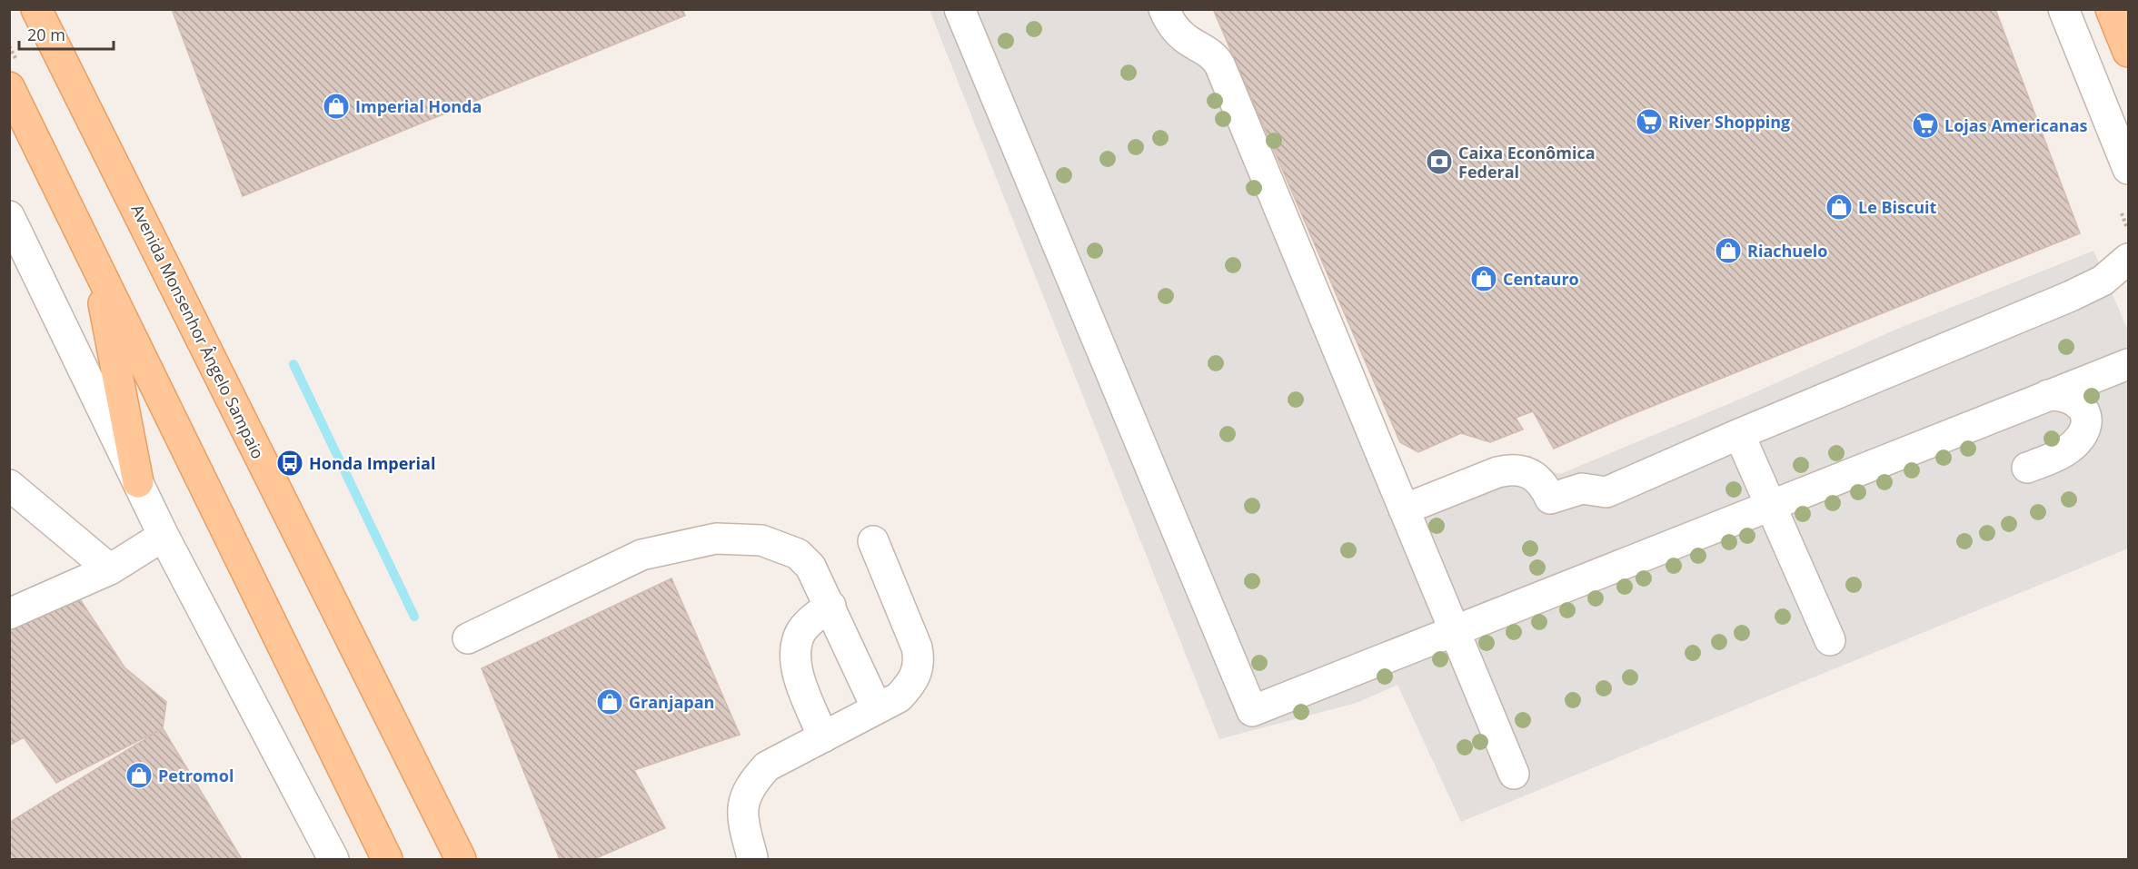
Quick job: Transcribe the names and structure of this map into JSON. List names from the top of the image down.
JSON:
{
  "streets": {
    "main road": ["Avenida Monsenhor Ângelo Sampaio"]
  },
  "places": {
    "shop": [
      "Imperial Honda",
      "Le Biscuit",
      "Riachuelo",
      "Centauro",
      "Granjapan",
      "Petromol"
    ],
    "supermarket": ["River Shopping", "Lojas Americanas"],
    "bank": ["Caixa Econômica Federal"],
    "bus stop": ["Honda Imperial"]
  },
  "scale_bar": "20 m"
}
